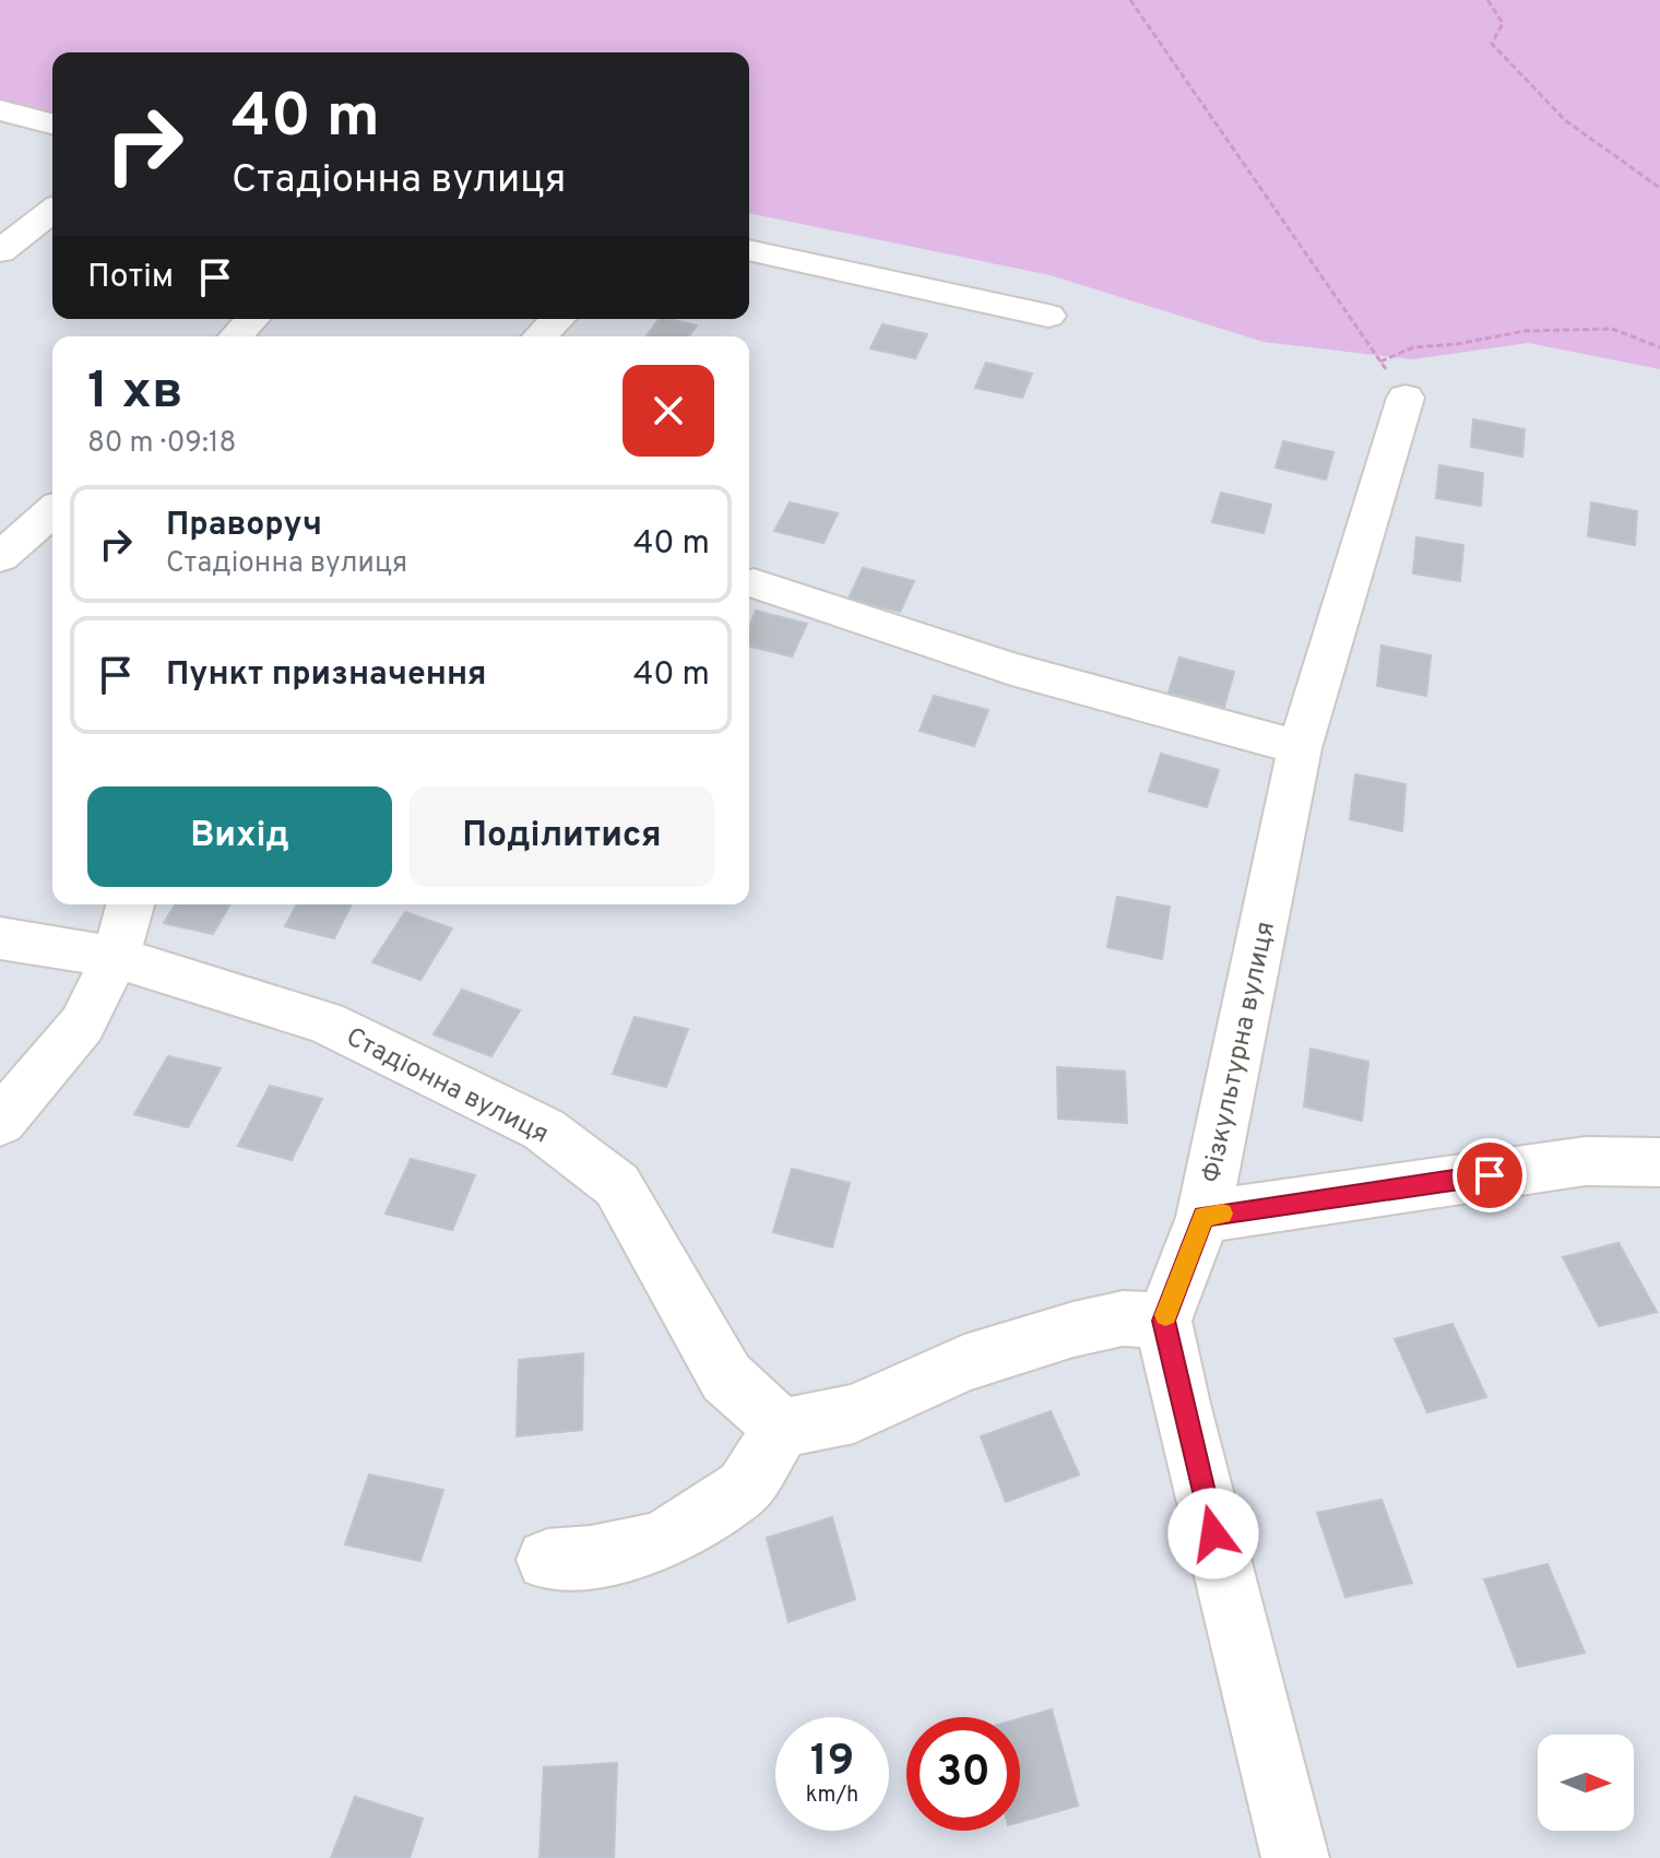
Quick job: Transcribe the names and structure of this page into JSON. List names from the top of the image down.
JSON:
{
  "streets": {
    "street": ["Фізкультурна вулиця", "Стадіонна вулиця"]
  },
  "north": "right",
  "page": {
    "turn": ["40 m", "Стадіонна вулиця"],
    "then": "Потім",
    "heading": ["1 хв", "80 m · 09:18"],
    "list": [
      {
        "name": "Праворуч",
        "note": "Стадіонна вулиця",
        "value": "40 m"
      },
      {
        "name": "Пункт призначення",
        "value": "40 m"
      }
    ],
    "buttons": ["Вихід", "Поділитися"],
    "speed": "19 km/h",
    "limit": "30"
  }
}
